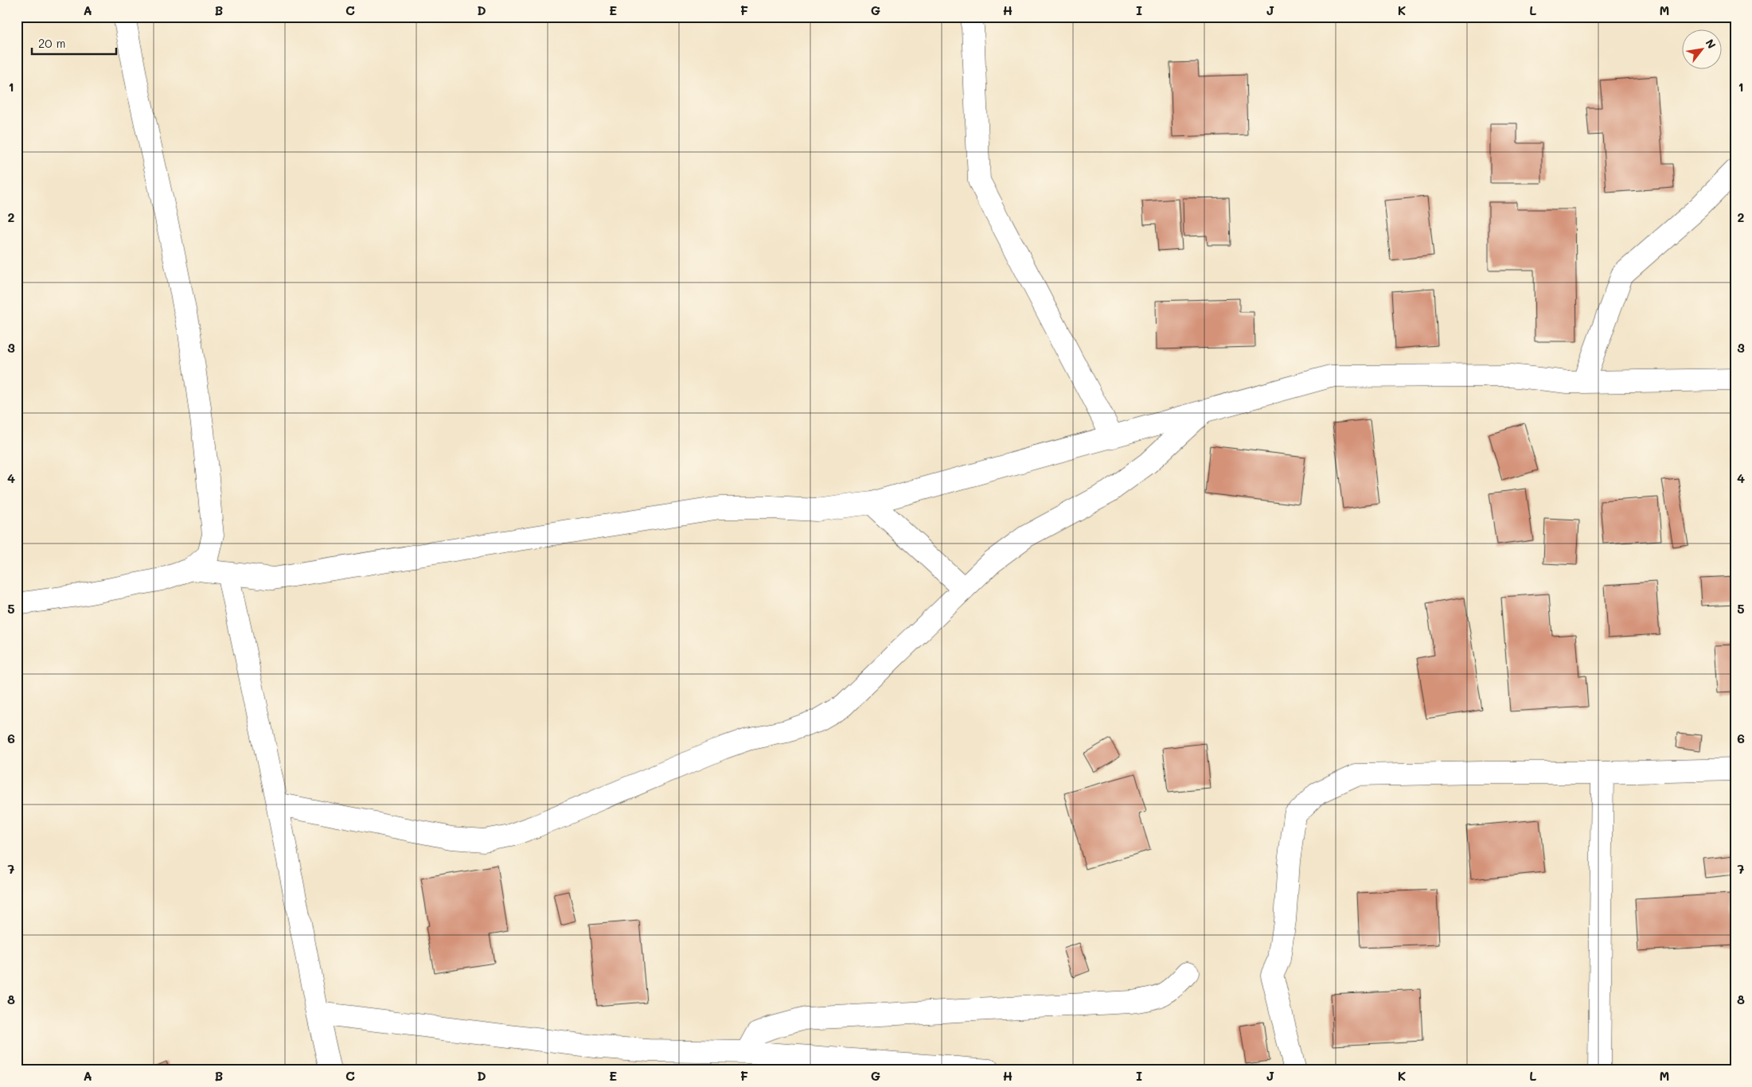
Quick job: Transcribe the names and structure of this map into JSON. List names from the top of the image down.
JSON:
{
  "scale_bar": "20 m",
  "north": "top right",
  "grid": {
    "columns": [
      "A",
      "B",
      "C",
      "D",
      "E",
      "F",
      "G",
      "H",
      "I",
      "J",
      "K",
      "L",
      "M"
    ],
    "rows": [
      "1",
      "2",
      "3",
      "4",
      "5",
      "6",
      "7",
      "8"
    ]
  }
}
